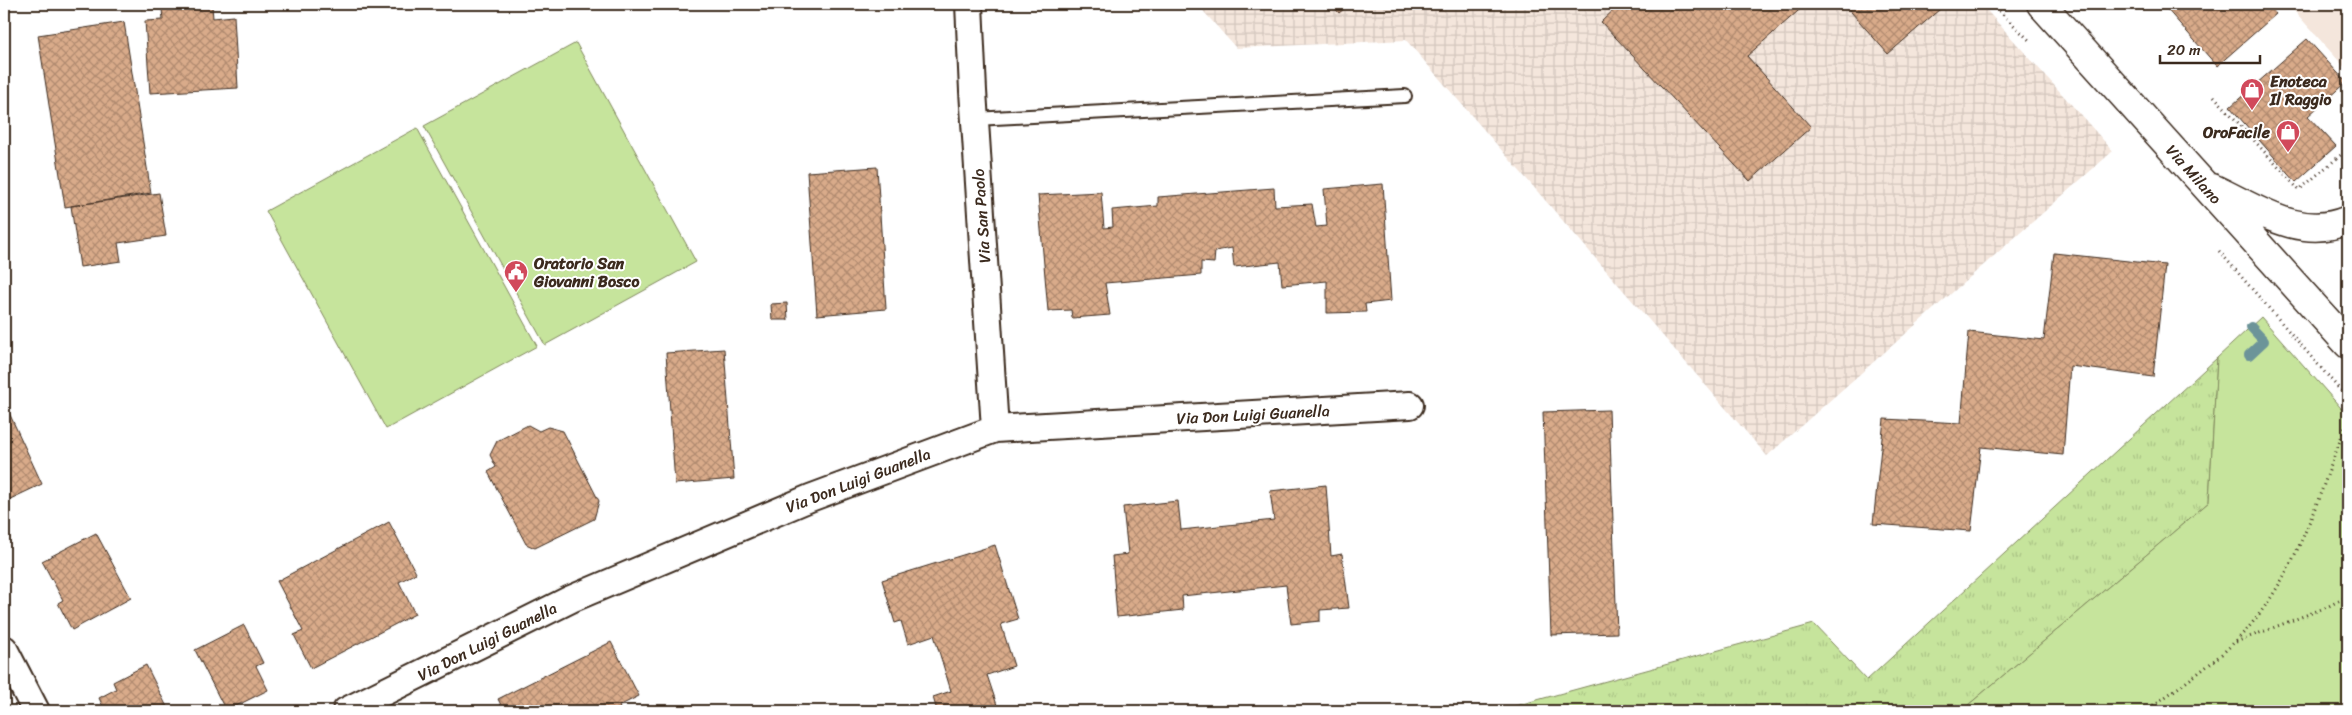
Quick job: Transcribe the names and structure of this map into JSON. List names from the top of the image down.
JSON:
{
  "streets": {
    "street": ["Via Milano", "Via San Paolo", "Via Don Luigi Guanella"]
  },
  "crossings": [
    ["Via San Paolo", "Via Don Luigi Guanella"]
  ],
  "places": {
    "shop": ["Enoteca Il Raggio", "OroFacile"],
    "public building": ["Oratorio San Giovanni Bosco"]
  },
  "scale_bar": "20 m"
}
